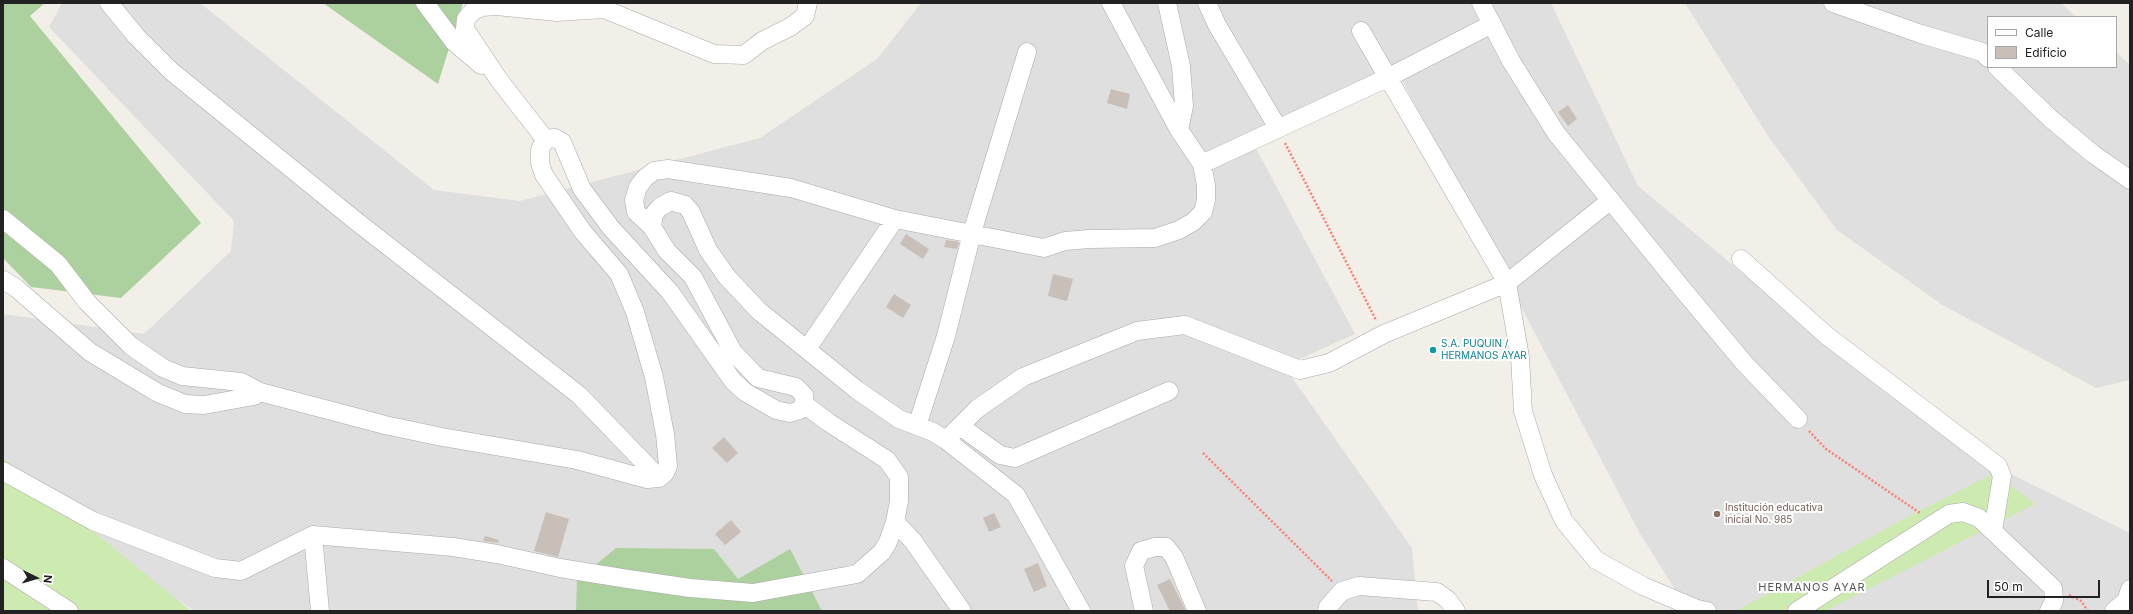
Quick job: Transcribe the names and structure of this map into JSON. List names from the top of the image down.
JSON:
{
  "districts": ["HERMANOS AYAR"],
  "places": ["S.A. PUQUIN / HERMANOS AYAR", "Institución educativa inicial No. 985"],
  "legend": ["Calle", "Edificio"],
  "scale_bar": "50 m",
  "north": "right"
}
